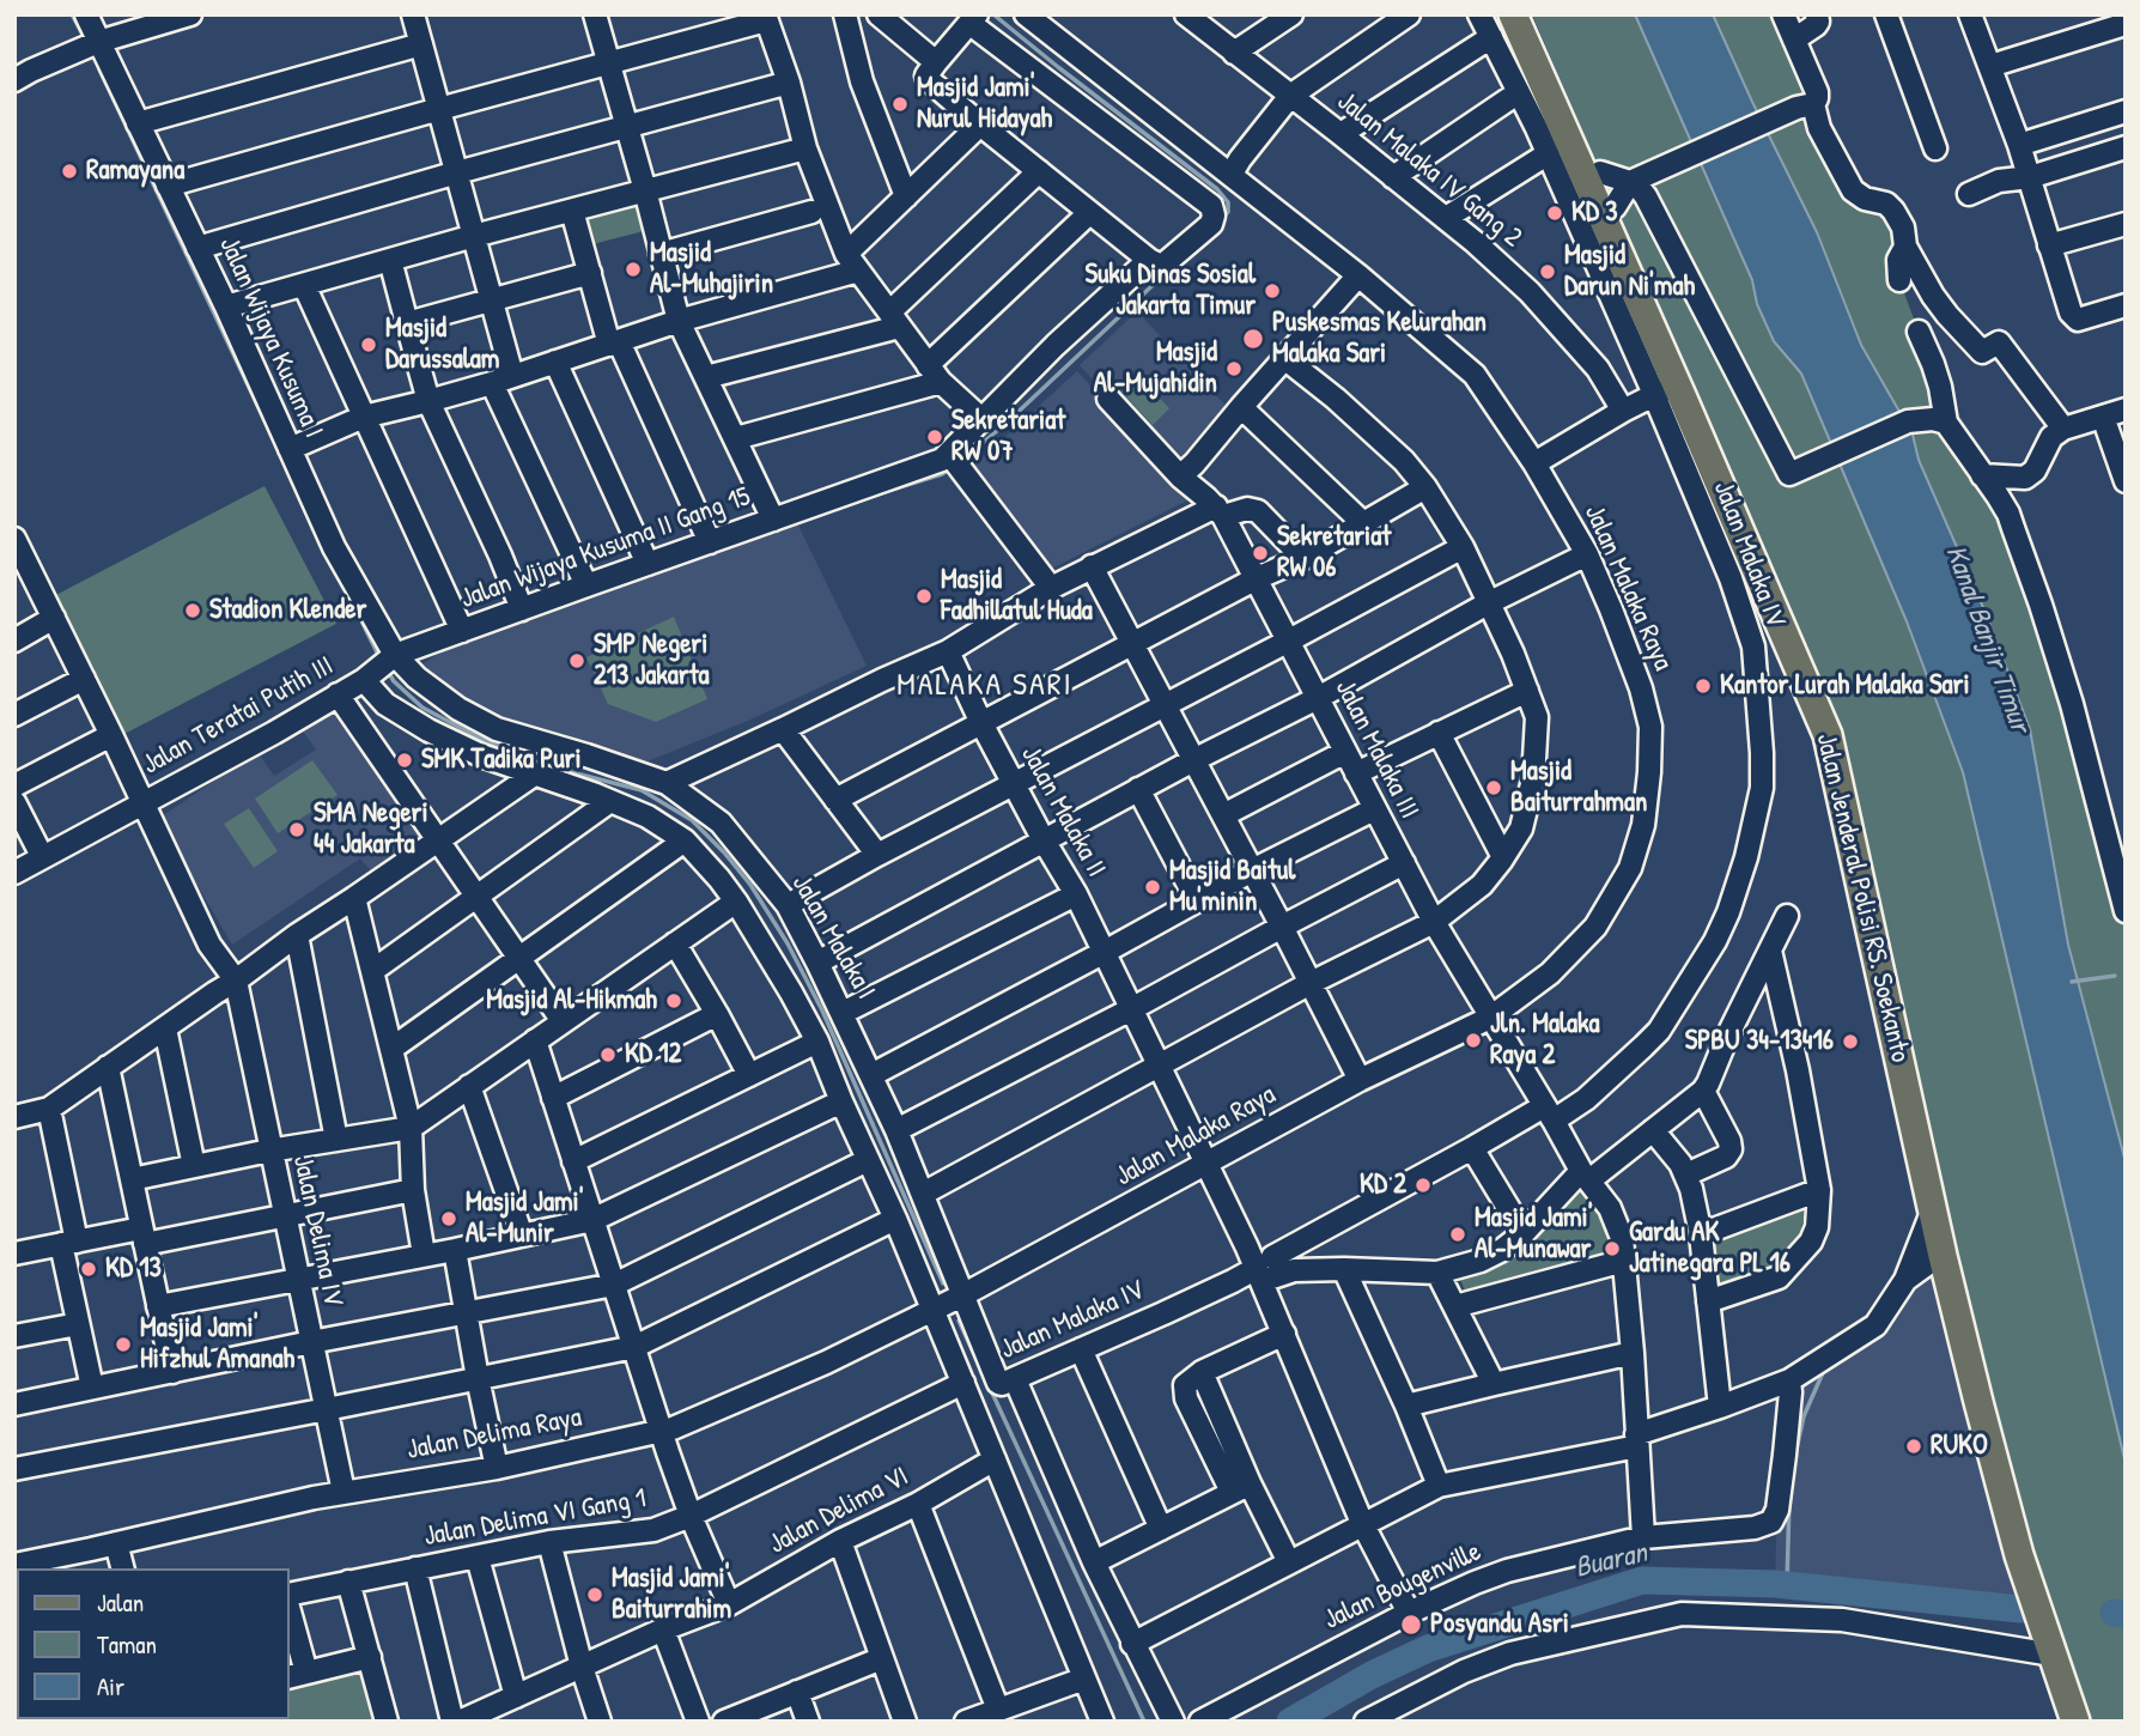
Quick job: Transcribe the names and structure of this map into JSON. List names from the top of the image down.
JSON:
{
  "streets": {
    "main road": ["Jalan Jenderal Polisi RS. Soekanto"],
    "street": [
      "Jalan Malaka IV Gang 2",
      "Jalan Wijaya Kusuma I",
      "Jalan Wijaya Kusuma II Gang 15",
      "Jalan Malaka IV",
      "Jalan Malaka Raya",
      "Jalan Teratai Putih III",
      "Jalan Malaka III",
      "Jalan Malaka II",
      "Jalan Malaka I",
      "Jalan Delima IV",
      "Jalan Delima Raya",
      "Jalan Delima VI",
      "Jalan Delima VI Gang 1",
      "Jalan Bougenville"
    ]
  },
  "crossings": [
    ["Jalan Wijaya Kusuma I", "Jalan Wijaya Kusuma II Gang 15"],
    ["Jalan Wijaya Kusuma I", "Jalan Teratai Putih III"],
    ["Jalan Wijaya Kusuma I", "Jalan Malaka I"],
    ["Jalan Wijaya Kusuma II Gang 15", "Jalan Teratai Putih III"],
    ["Jalan Wijaya Kusuma II Gang 15", "Jalan Malaka I"],
    ["Jalan Malaka IV", "Jalan Malaka Raya"],
    ["Jalan Malaka IV", "Jalan Malaka II"],
    ["Jalan Malaka IV", "Jalan Jenderal Polisi RS. Soekanto"],
    ["Jalan Malaka IV", "Jalan Malaka I"],
    ["Jalan Malaka IV", "Jalan Delima Raya"],
    ["Jalan Malaka Raya", "Jalan Malaka III"],
    ["Jalan Malaka Raya", "Jalan Malaka II"],
    ["Jalan Malaka Raya", "Jalan Malaka I"],
    ["Jalan Malaka Raya", "Jalan Delima Raya"],
    ["Jalan Teratai Putih III", "Jalan Malaka I"],
    ["Jalan Malaka II", "Jalan Bougenville"],
    ["Jalan Malaka I", "Jalan Delima Raya"],
    ["Jalan Delima IV", "Jalan Delima Raya"]
  ],
  "districts": ["MALAKA SARI"],
  "water": ["Kanal Banjir Timur", "Buaran"],
  "places": [
    "Masjid Jami' Nurul Hidayah",
    "Ramayana",
    "KD 3",
    "Masjid Al-Muhajirin",
    "Masjid Darun Ni'mah",
    "Suku Dinas Sosial Jakarta Timur",
    "Puskesmas Kelurahan Malaka Sari",
    "Masjid Darussalam",
    "Masjid Al-Mujahidin",
    "Sekretariat RW 07",
    "Sekretariat RW 06",
    "Masjid Fadhillatul Huda",
    "Stadion Klender",
    "SMP Negeri 213 Jakarta",
    "Kantor Lurah Malaka Sari",
    "SMK Tadika Puri",
    "Masjid Baiturrahman",
    "SMA Negeri 44 Jakarta",
    "Masjid Baitul Mu'minin",
    "Masjid Al-Hikmah",
    "Jln. Malaka Raya 2",
    "SPBU 34-13416",
    "KD 12",
    "KD 2",
    "Masjid Jami' Al-Munir",
    "Masjid Jami' Al-Munawar",
    "Gardu AK Jatinegara PL 16",
    "KD 13",
    "Masjid Jami' Hifzhul Amanah",
    "RUKO",
    "Masjid Jami' Baiturrahim",
    "Posyandu Asri"
  ],
  "legend": ["Jalan", "Taman", "Air"]
}
